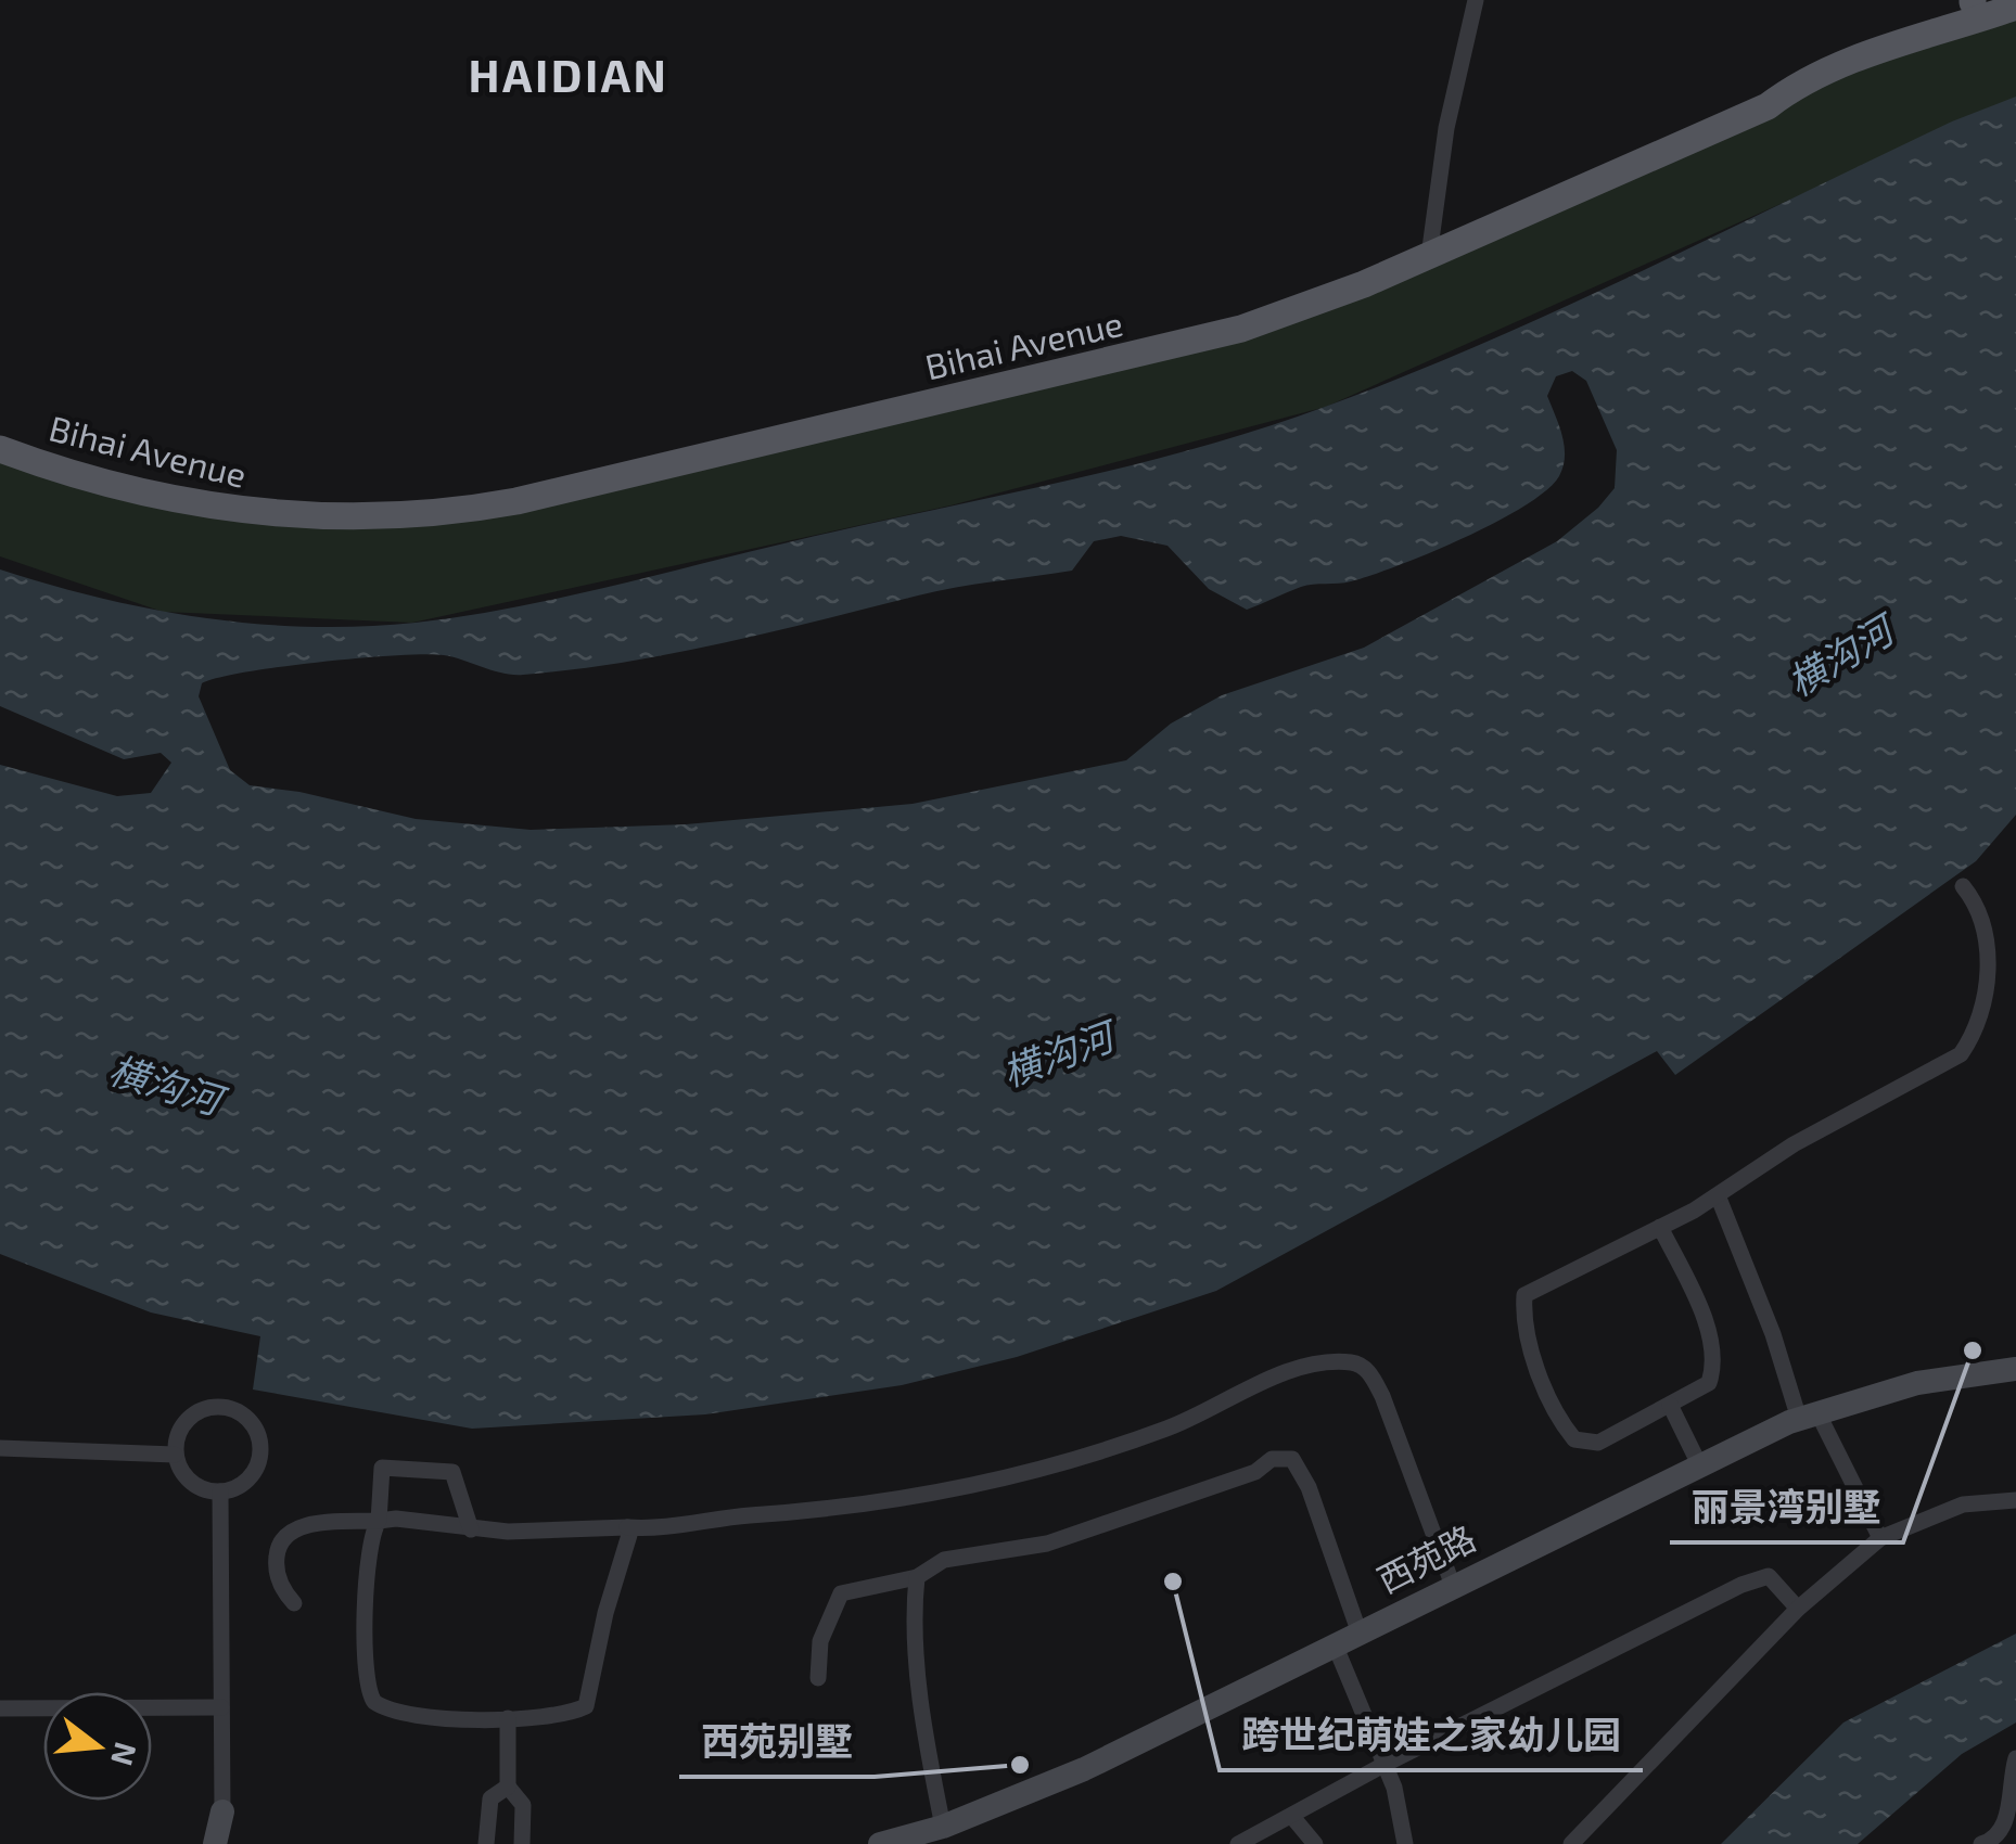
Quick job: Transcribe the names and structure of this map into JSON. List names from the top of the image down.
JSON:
{
  "streets": {
    "main road": ["Bihai Avenue", "西苑路"]
  },
  "districts": ["HAIDIAN"],
  "water": ["横沟河"],
  "places": ["丽景湾别墅", "跨世纪萌娃之家幼儿园", "西苑别墅"],
  "north": "right"
}
